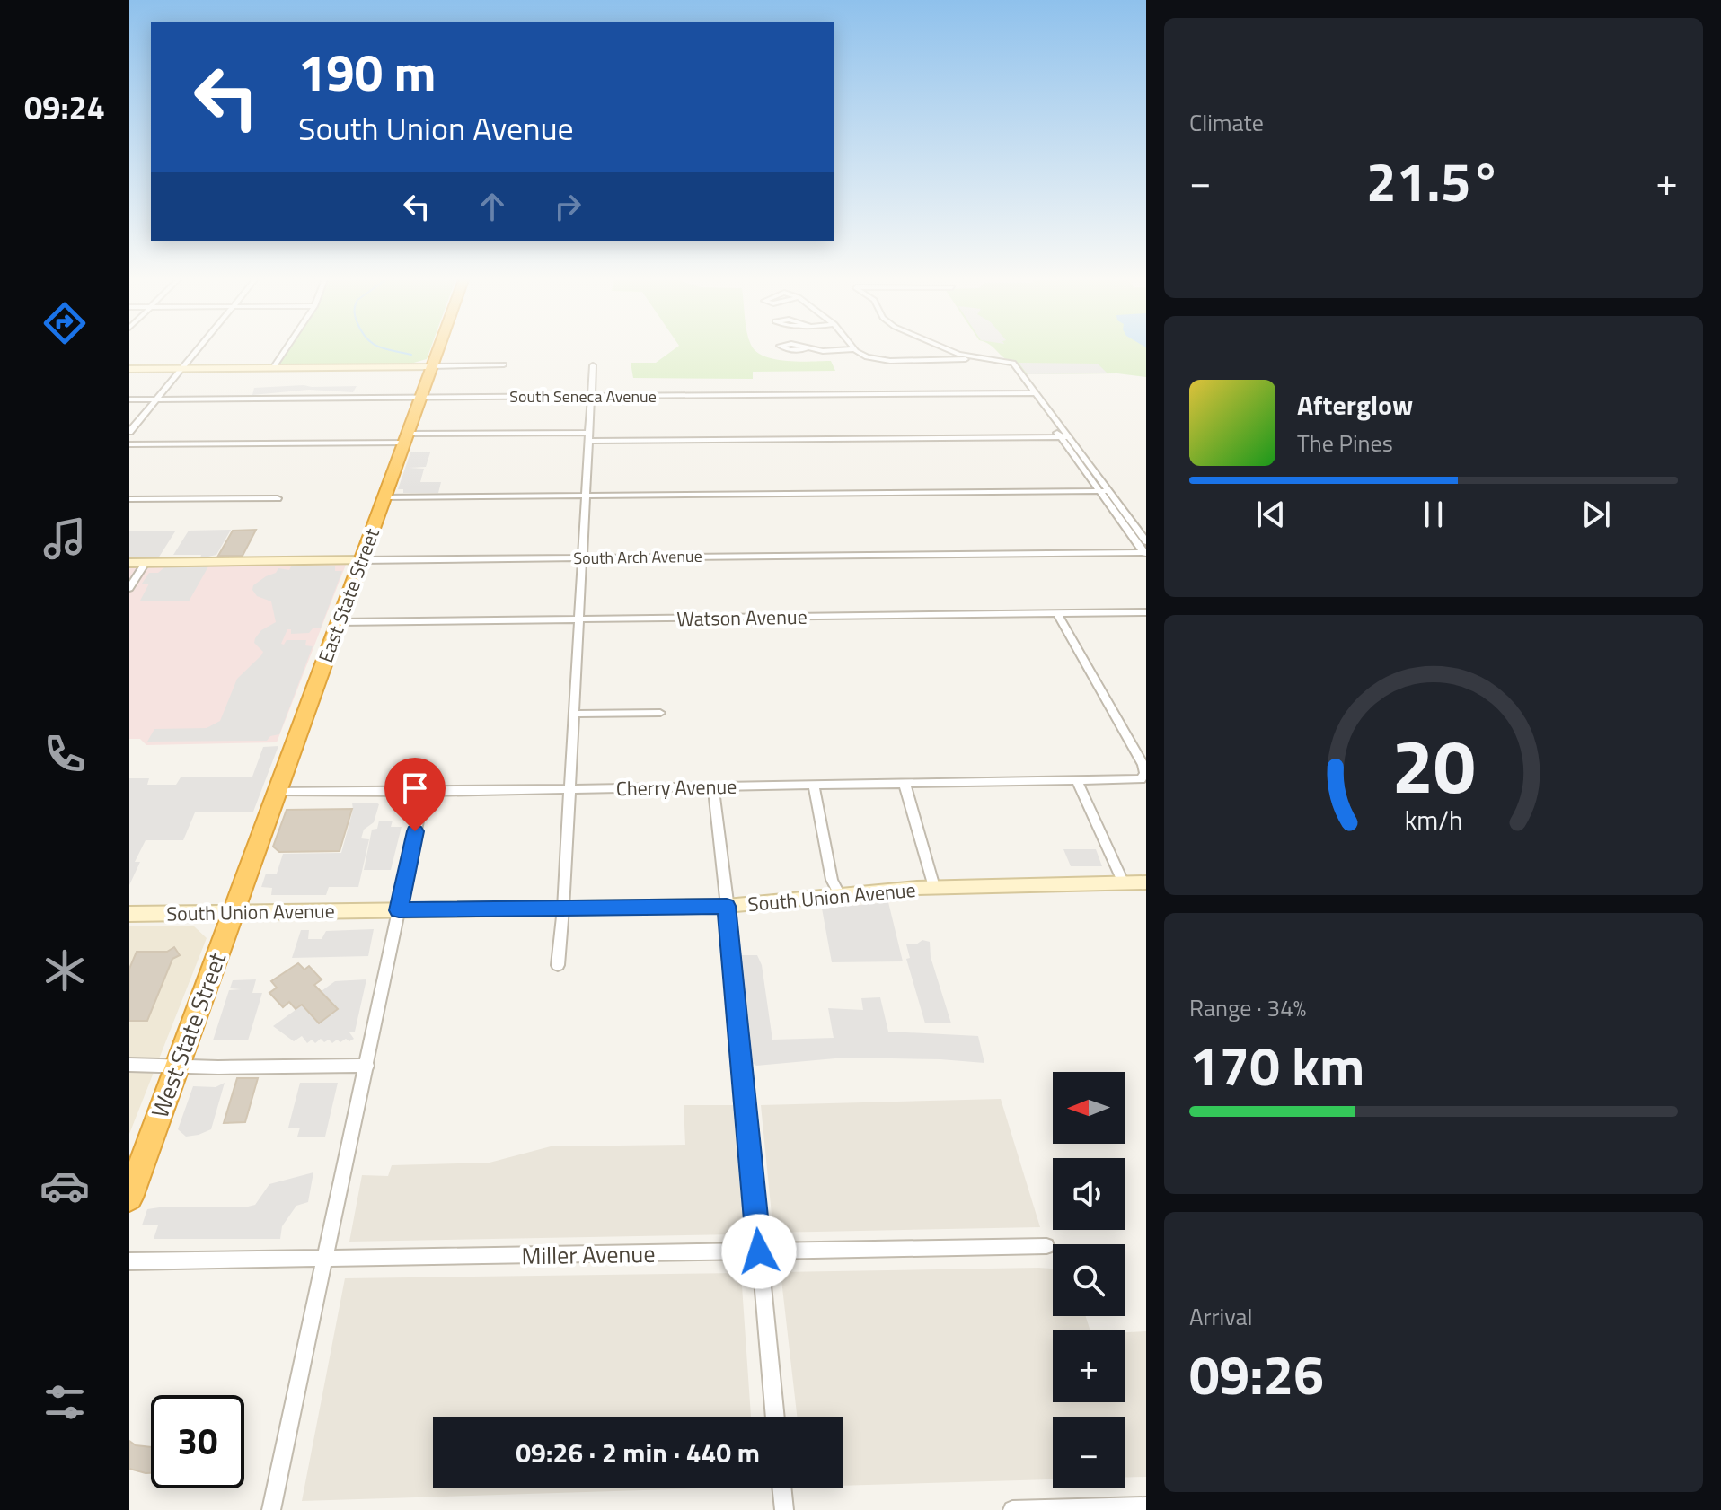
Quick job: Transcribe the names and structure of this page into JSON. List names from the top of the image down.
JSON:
{
  "streets": {
    "highway": ["East State Street", "West State Street"],
    "main road": ["South Arch Avenue", "South Union Avenue"],
    "street": [
      "South Seneca Avenue",
      "Watson Avenue",
      "Cherry Avenue",
      "Miller Avenue"
    ]
  },
  "crossings": [
    ["South Seneca Avenue", "East State Street"],
    ["South Arch Avenue", "East State Street"],
    ["East State Street", "Watson Avenue"],
    ["East State Street", "Cherry Avenue"],
    ["East State Street", "South Union Avenue"],
    ["East State Street", "West State Street"],
    ["South Union Avenue", "West State Street"]
  ],
  "north": "left",
  "page": {
    "tabs": "09:24",
    "tile": [
      "Climate",
      ["Range · 34%", "170 km"],
      ["Arrival", "09:26"]
    ],
    "turn": ["190 m", "South Union Avenue"],
    "heat": ["−", "21.5°", "+"],
    "song": ["Afterglow", "The Pines"],
    "map_buttons": ["+", "−"],
    "limit": "30",
    "trip": "09:26 · 2 min · 440 m",
    "gauge": ["20", "km/h"]
  }
}
